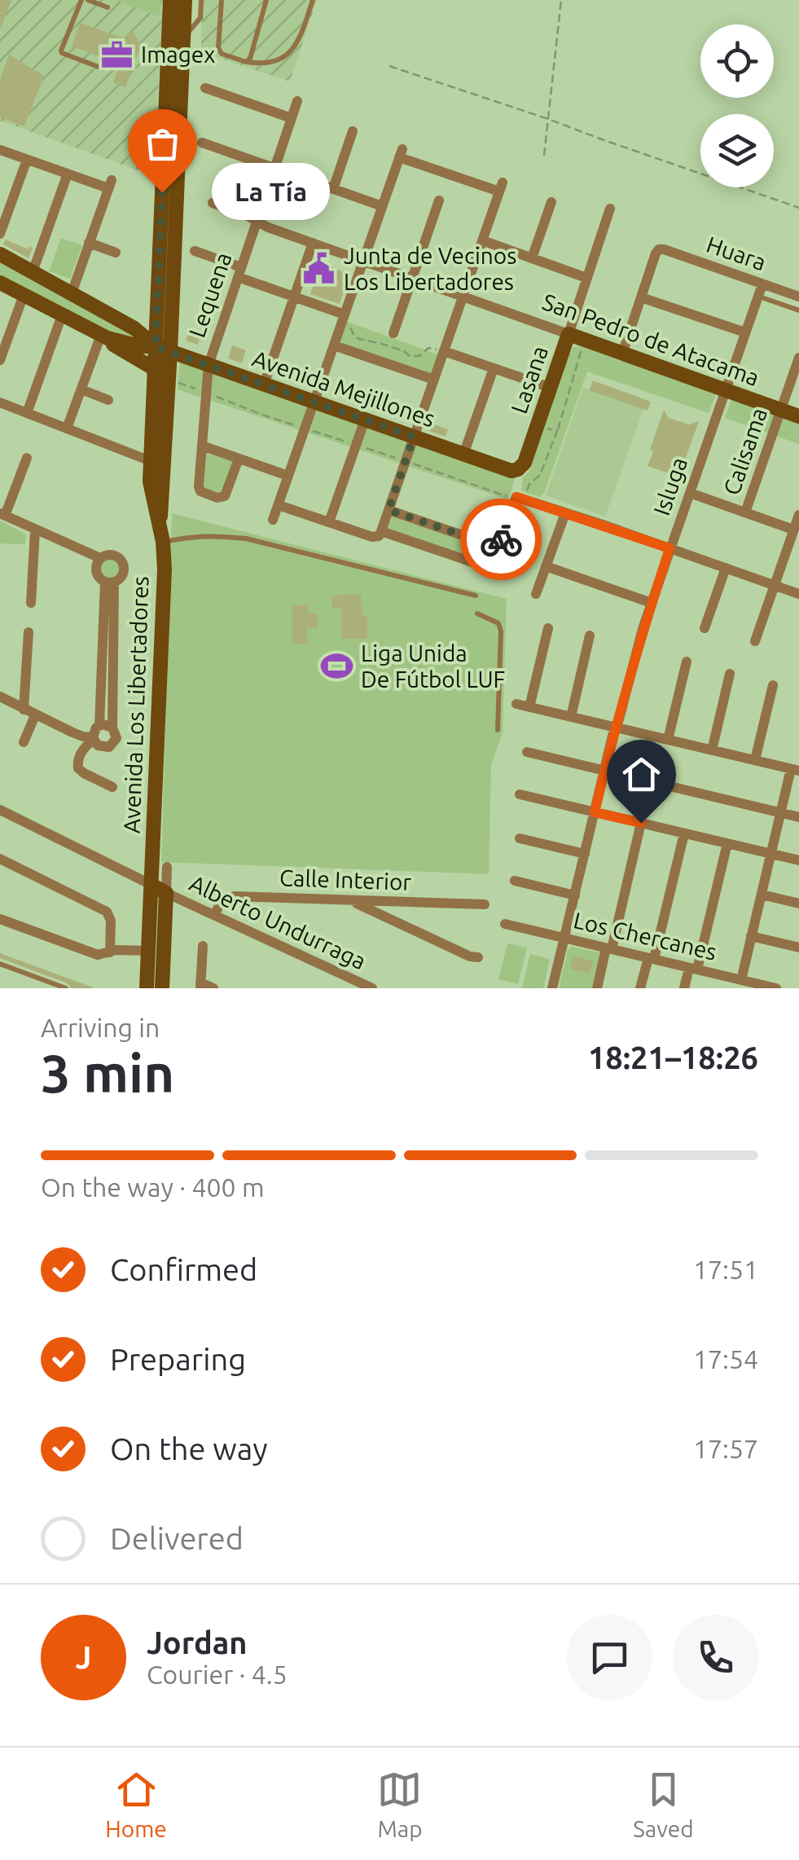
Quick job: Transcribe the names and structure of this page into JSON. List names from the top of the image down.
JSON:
{
  "streets": {
    "street": [
      "Huara",
      "Lequena",
      "San Pedro de Atacama",
      "Lasana",
      "Avenida Mejillones",
      "Calisama",
      "Isluga",
      "Avenida Los Libertadores",
      "Calle Interior",
      "Alberto Undurraga",
      "Los Chercanes"
    ]
  },
  "crossings": [
    ["Huara", "Isluga"],
    ["Lequena", "San Pedro de Atacama"],
    ["Lequena", "Avenida Mejillones"],
    ["San Pedro de Atacama", "Lasana"],
    ["San Pedro de Atacama", "Calisama"],
    ["San Pedro de Atacama", "Isluga"],
    ["Lasana", "Avenida Mejillones"],
    ["Avenida Mejillones", "Avenida Los Libertadores"],
    ["Isluga", "Los Chercanes"],
    ["Avenida Los Libertadores", "Alberto Undurraga"],
    ["Calle Interior", "Alberto Undurraga"]
  ],
  "places": {
    "office": ["Imagex"],
    "other": ["La Tía"],
    "public building": ["Junta de Vecinos Los Libertadores"],
    "sports": ["Liga Unida De Fútbol LUF"]
  },
  "page": {
    "bubble": "La Tía",
    "heading": ["3 min", "Arriving in", "18:21–18:26"],
    "panel": ["Jordan", "Courier · 4.5"],
    "bar": "On the way · 400 m",
    "list": [
      ["Confirmed", "17:51"],
      ["Preparing", "17:54"],
      ["On the way", "17:57"],
      "Delivered"
    ],
    "round": "J",
    "tabs": ["Home", "Map", "Saved"]
  }
}
